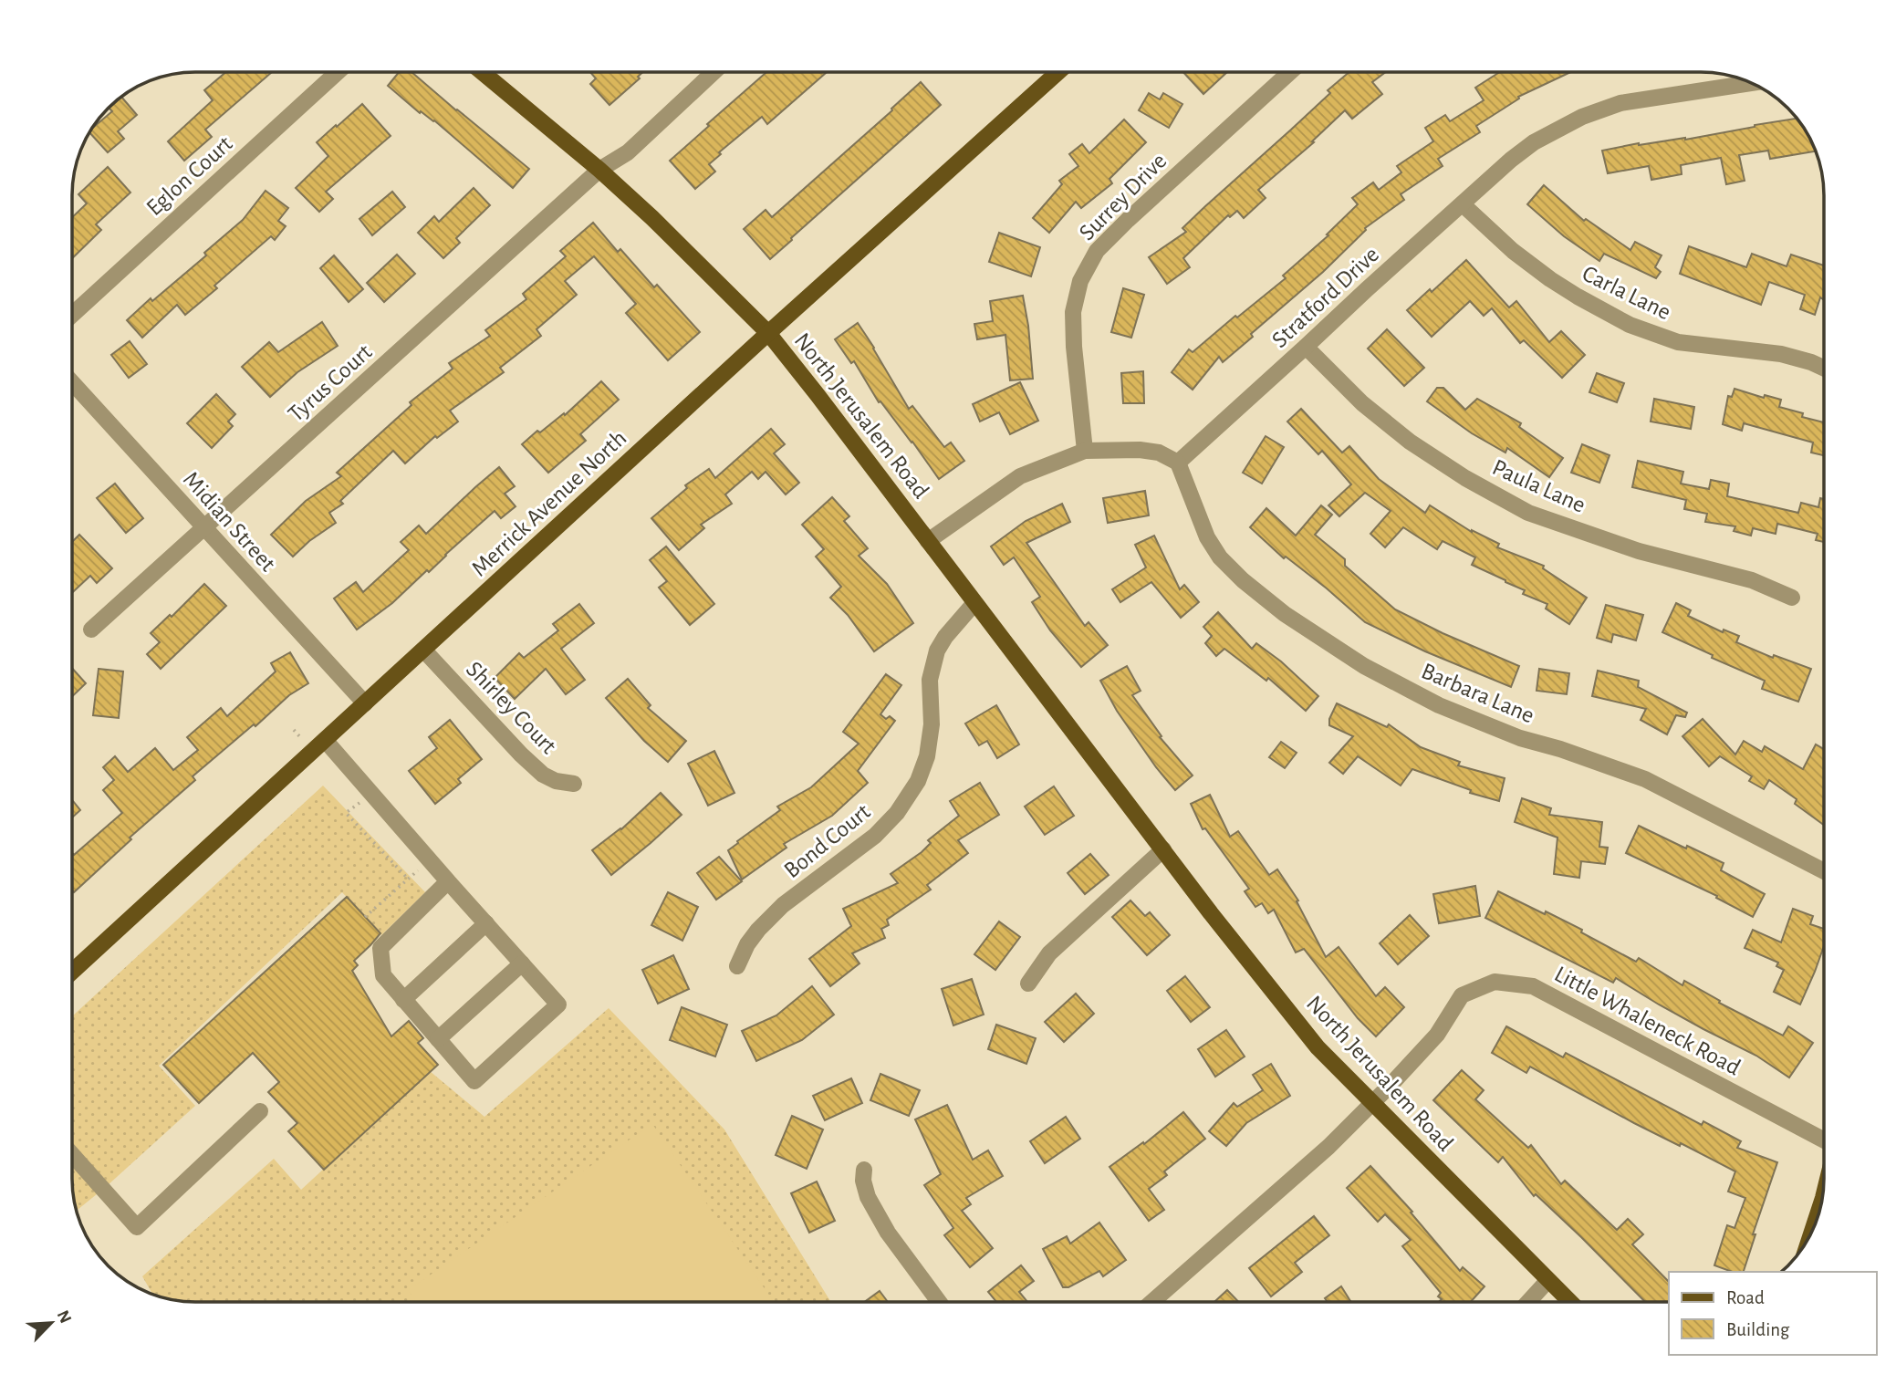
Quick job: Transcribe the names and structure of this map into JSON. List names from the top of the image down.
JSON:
{
  "streets": {
    "main road": ["North Jerusalem Road", "Merrick Avenue North"],
    "street": [
      "Eglon Court",
      "Surrey Drive",
      "Carla Lane",
      "Stratford Drive",
      "Tyrus Court",
      "Paula Lane",
      "Midian Street",
      "Barbara Lane",
      "Shirley Court",
      "Bond Court",
      "Little Whaleneck Road"
    ]
  },
  "crossings": [
    ["Carla Lane", "Stratford Drive"],
    ["Stratford Drive", "Paula Lane"],
    ["Stratford Drive", "Barbara Lane"],
    ["Tyrus Court", "North Jerusalem Road"],
    ["Tyrus Court", "Midian Street"],
    ["North Jerusalem Road", "Merrick Avenue North"],
    ["North Jerusalem Road", "Bond Court"],
    ["North Jerusalem Road", "Little Whaleneck Road"],
    ["Merrick Avenue North", "Midian Street"],
    ["Merrick Avenue North", "Shirley Court"]
  ],
  "legend": ["Road", "Building"],
  "north": "top right"
}
